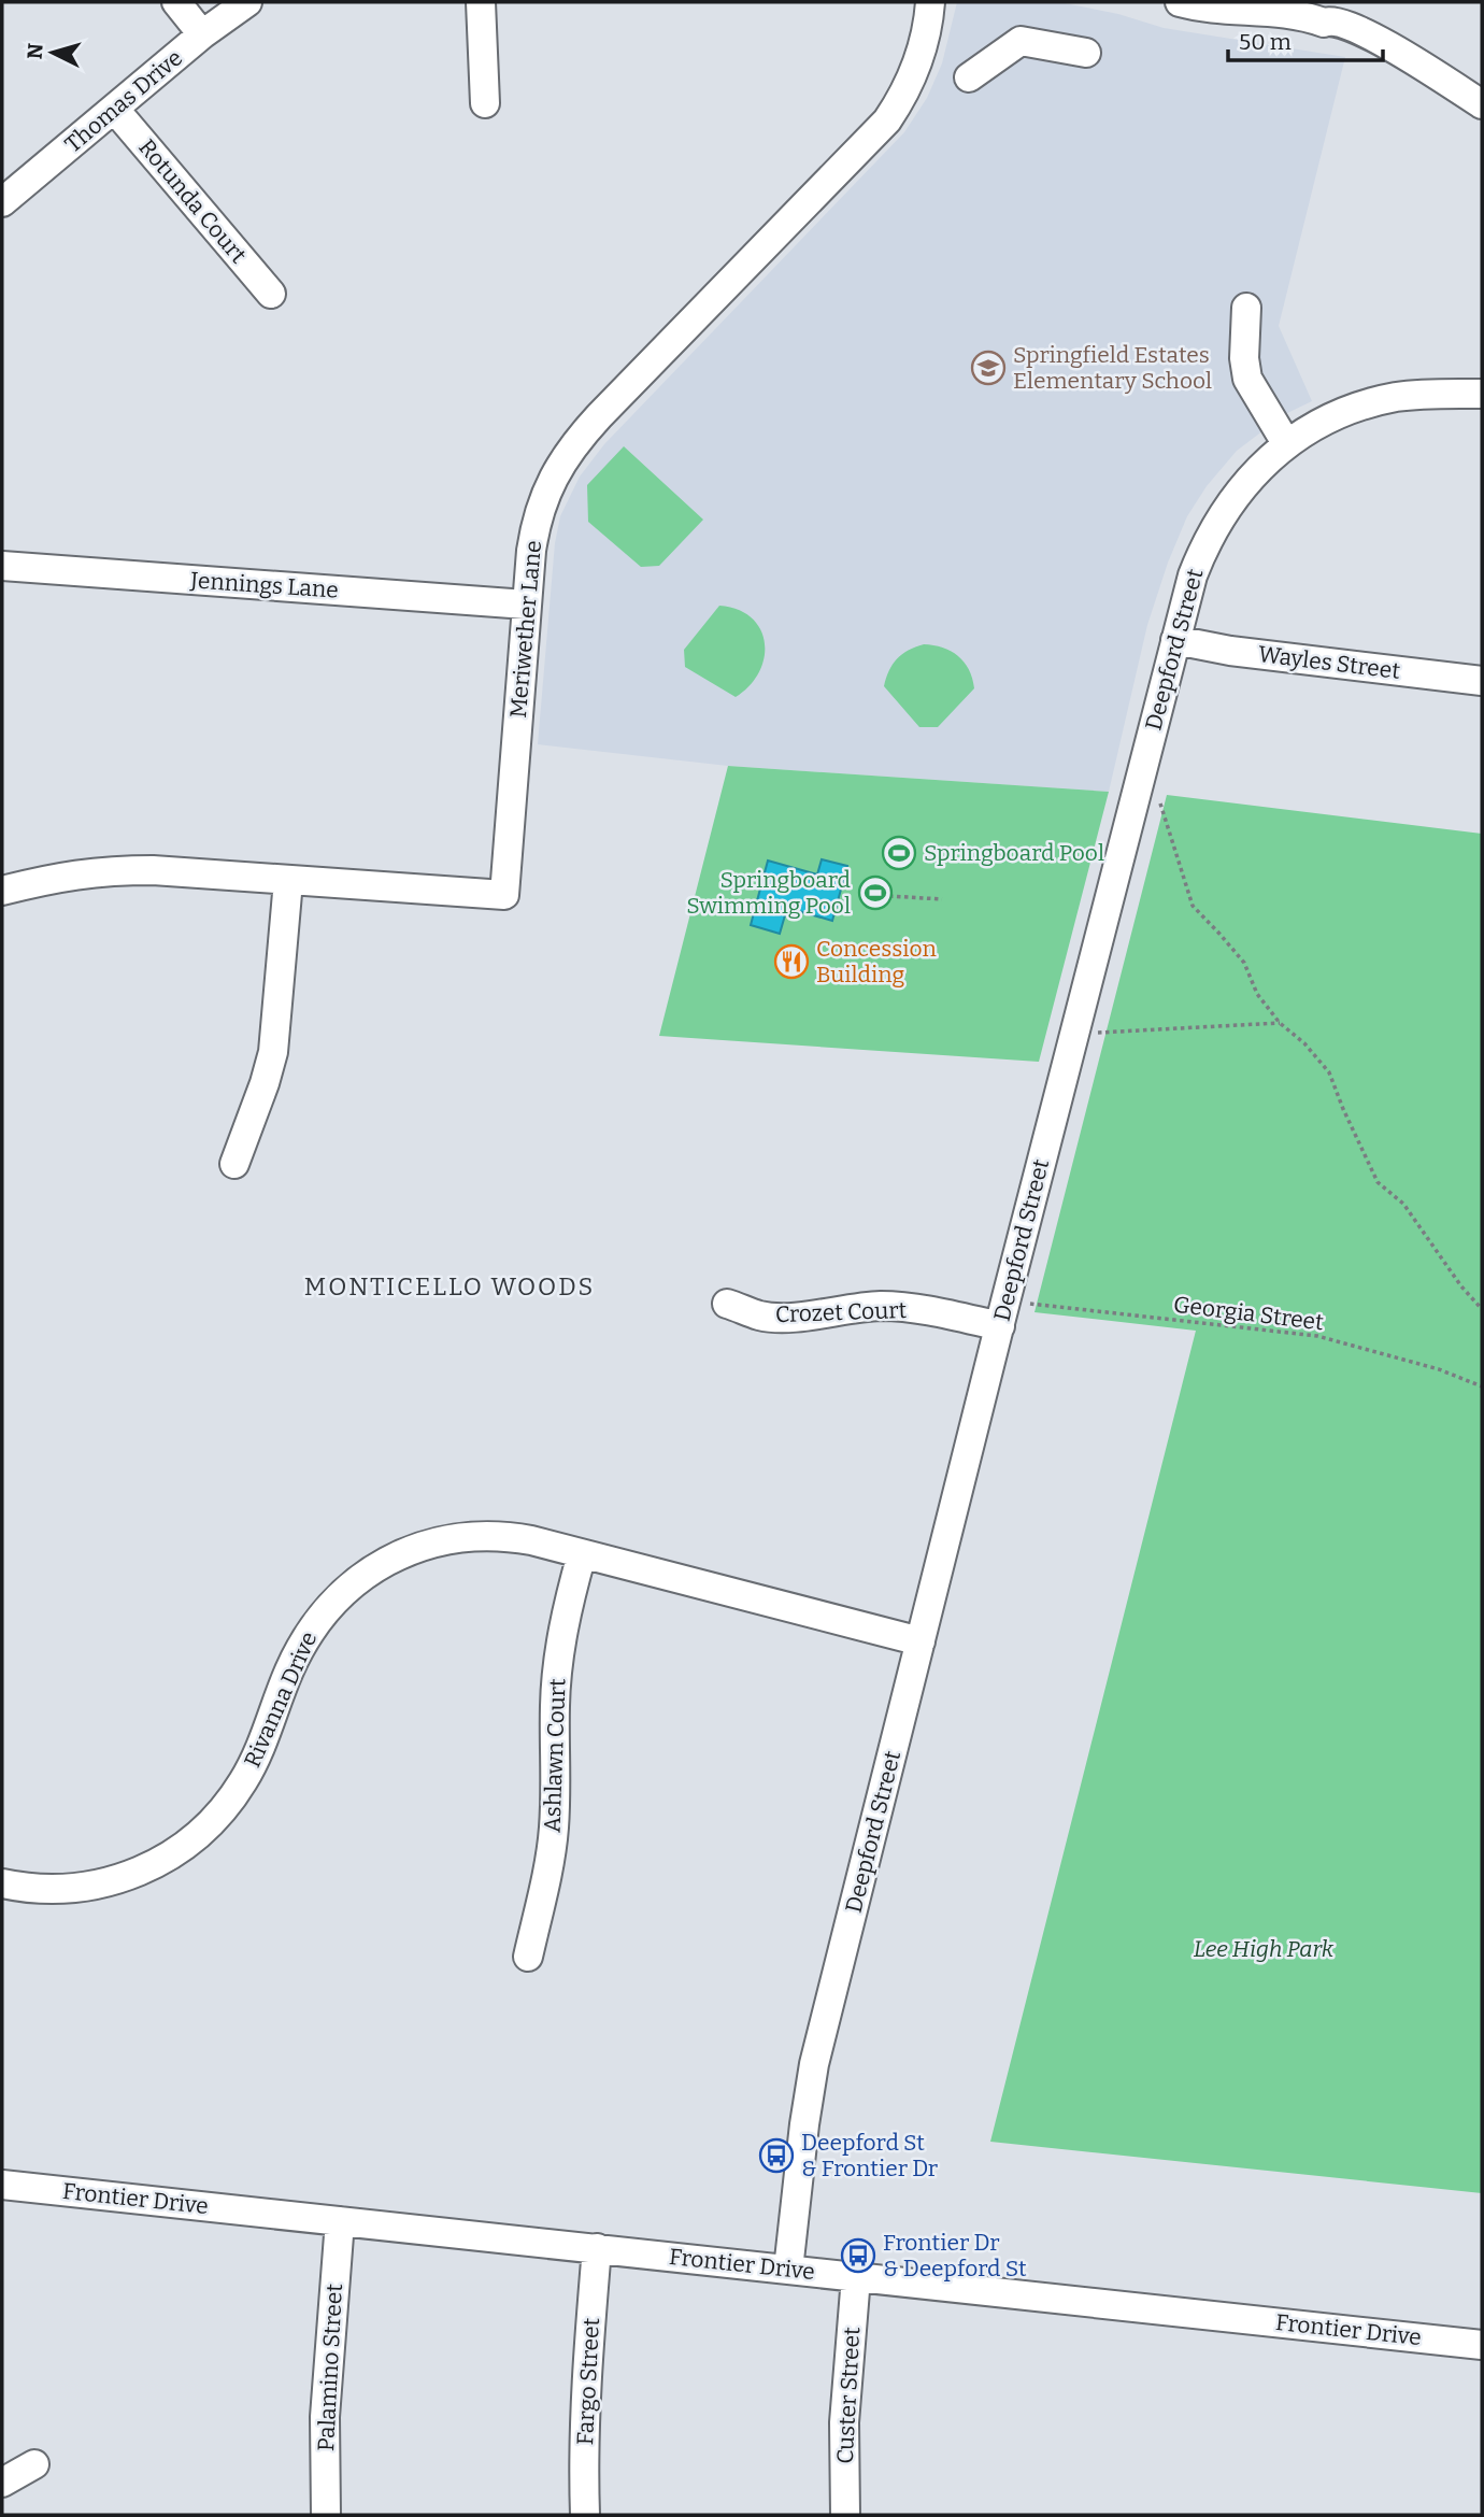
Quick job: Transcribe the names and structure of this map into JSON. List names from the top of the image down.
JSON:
{
  "streets": {
    "street": [
      "Thomas Drive",
      "Rotunda Court",
      "Jennings Lane",
      "Meriwether Lane",
      "Deepford Street",
      "Wayles Street",
      "Crozet Court",
      "Rivanna Drive",
      "Ashlawn Court",
      "Frontier Drive",
      "Palamino Street",
      "Fargo Street",
      "Custer Street"
    ],
    "path": ["Georgia Street"]
  },
  "crossings": [
    ["Thomas Drive", "Rotunda Court"],
    ["Jennings Lane", "Meriwether Lane"],
    ["Deepford Street", "Wayles Street"],
    ["Deepford Street", "Crozet Court"],
    ["Deepford Street", "Georgia Street"],
    ["Deepford Street", "Rivanna Drive"],
    ["Deepford Street", "Frontier Drive"],
    ["Crozet Court", "Georgia Street"],
    ["Rivanna Drive", "Ashlawn Court"],
    ["Frontier Drive", "Palamino Street"],
    ["Frontier Drive", "Fargo Street"],
    ["Frontier Drive", "Custer Street"]
  ],
  "districts": ["MONTICELLO WOODS"],
  "parks": ["Lee High Park"],
  "places": {
    "school or university": ["Springfield Estates Elementary School"],
    "sports": ["Springboard Pool", "Springboard Swimming Pool"],
    "restaurant": ["Concession Building"],
    "bus stop": ["Deepford St & Frontier Dr", "Frontier Dr & Deepford St"]
  },
  "scale_bar": "50 m",
  "north": "left"
}
